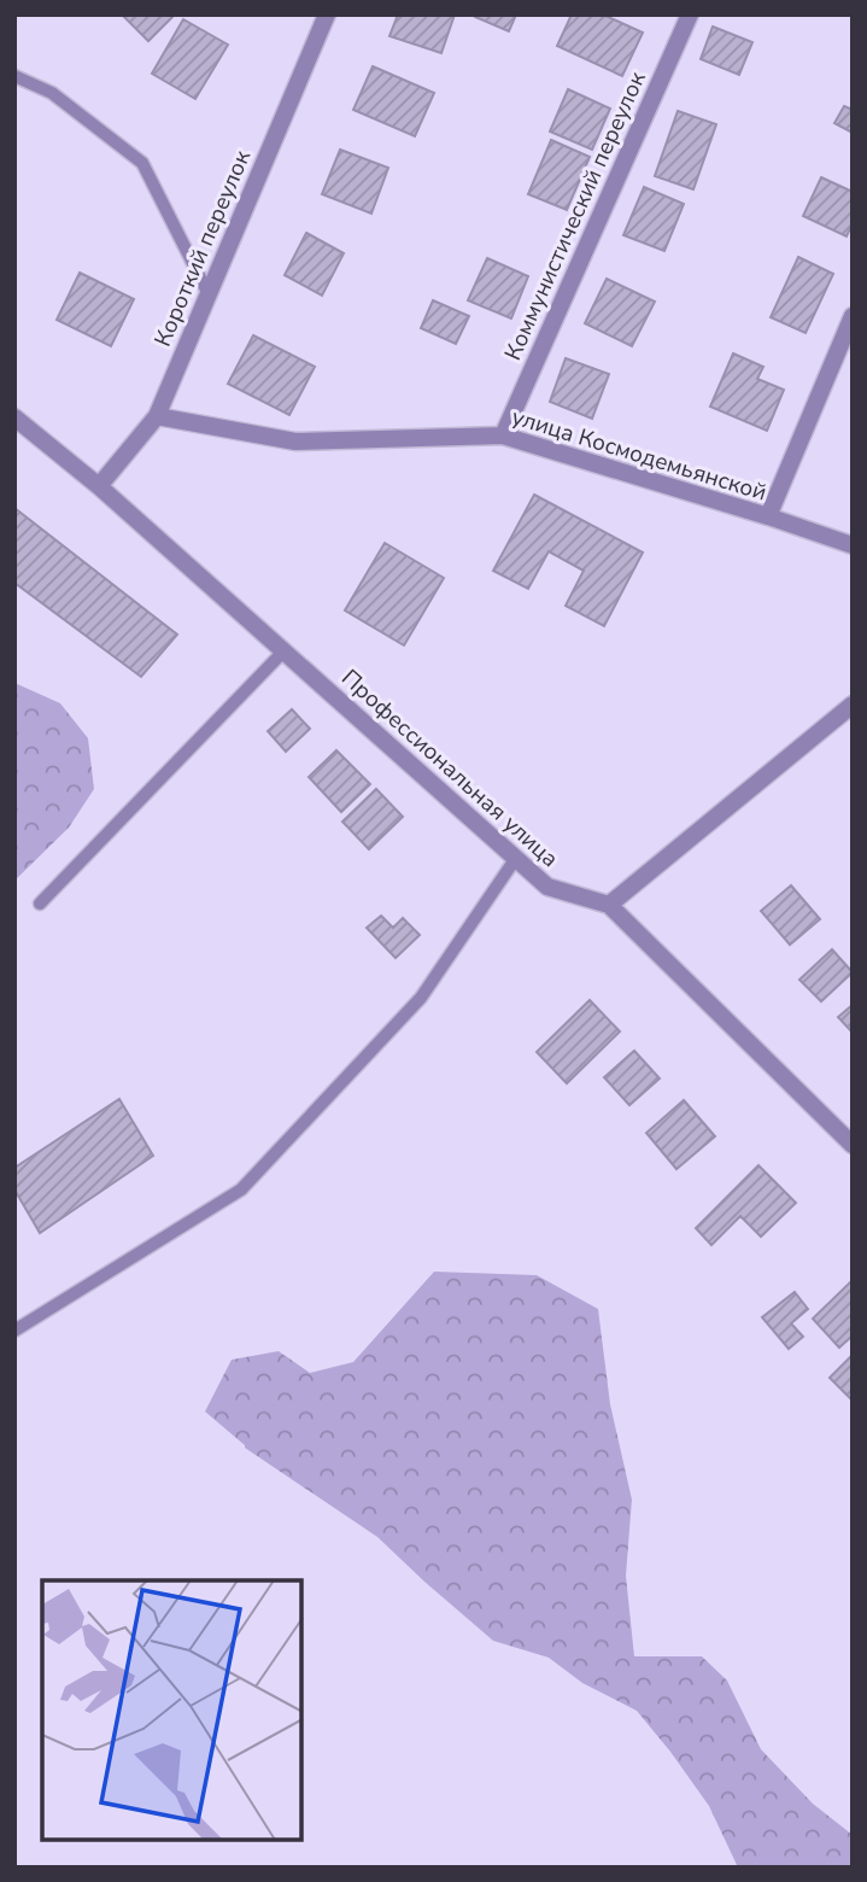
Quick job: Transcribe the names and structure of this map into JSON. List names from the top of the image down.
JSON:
{
  "streets": {
    "street": [
      "Коммунистический переулок",
      "Короткий переулок",
      "улица Космодемьянской",
      "Профессиональная улица"
    ]
  },
  "crossings": [
    ["Коммунистический переулок", "улица Космодемьянской"],
    ["Короткий переулок", "улица Космодемьянской"],
    ["Короткий переулок", "Профессиональная улица"]
  ]
}
